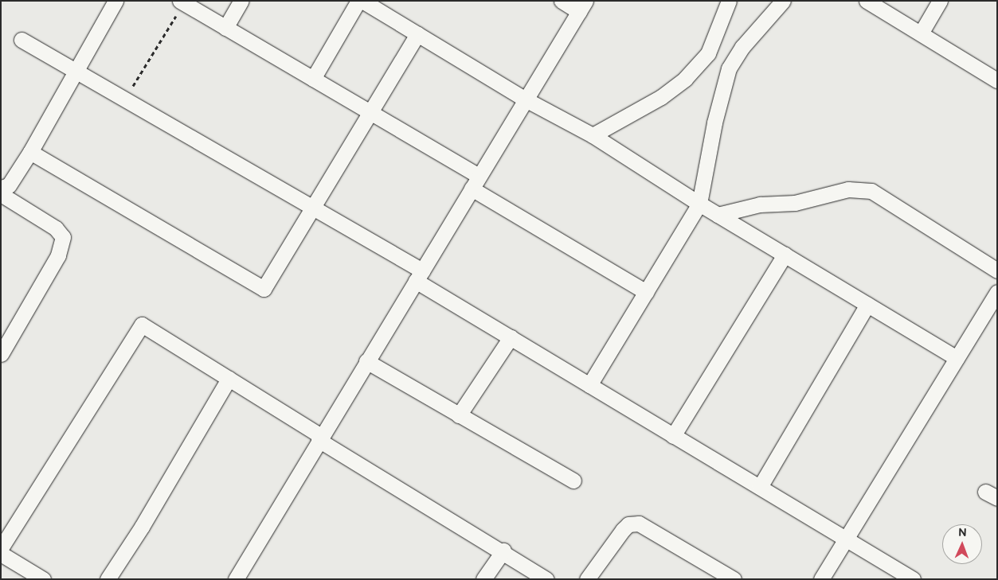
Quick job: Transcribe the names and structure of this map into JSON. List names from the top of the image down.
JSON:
{
  "north": "top"
}
